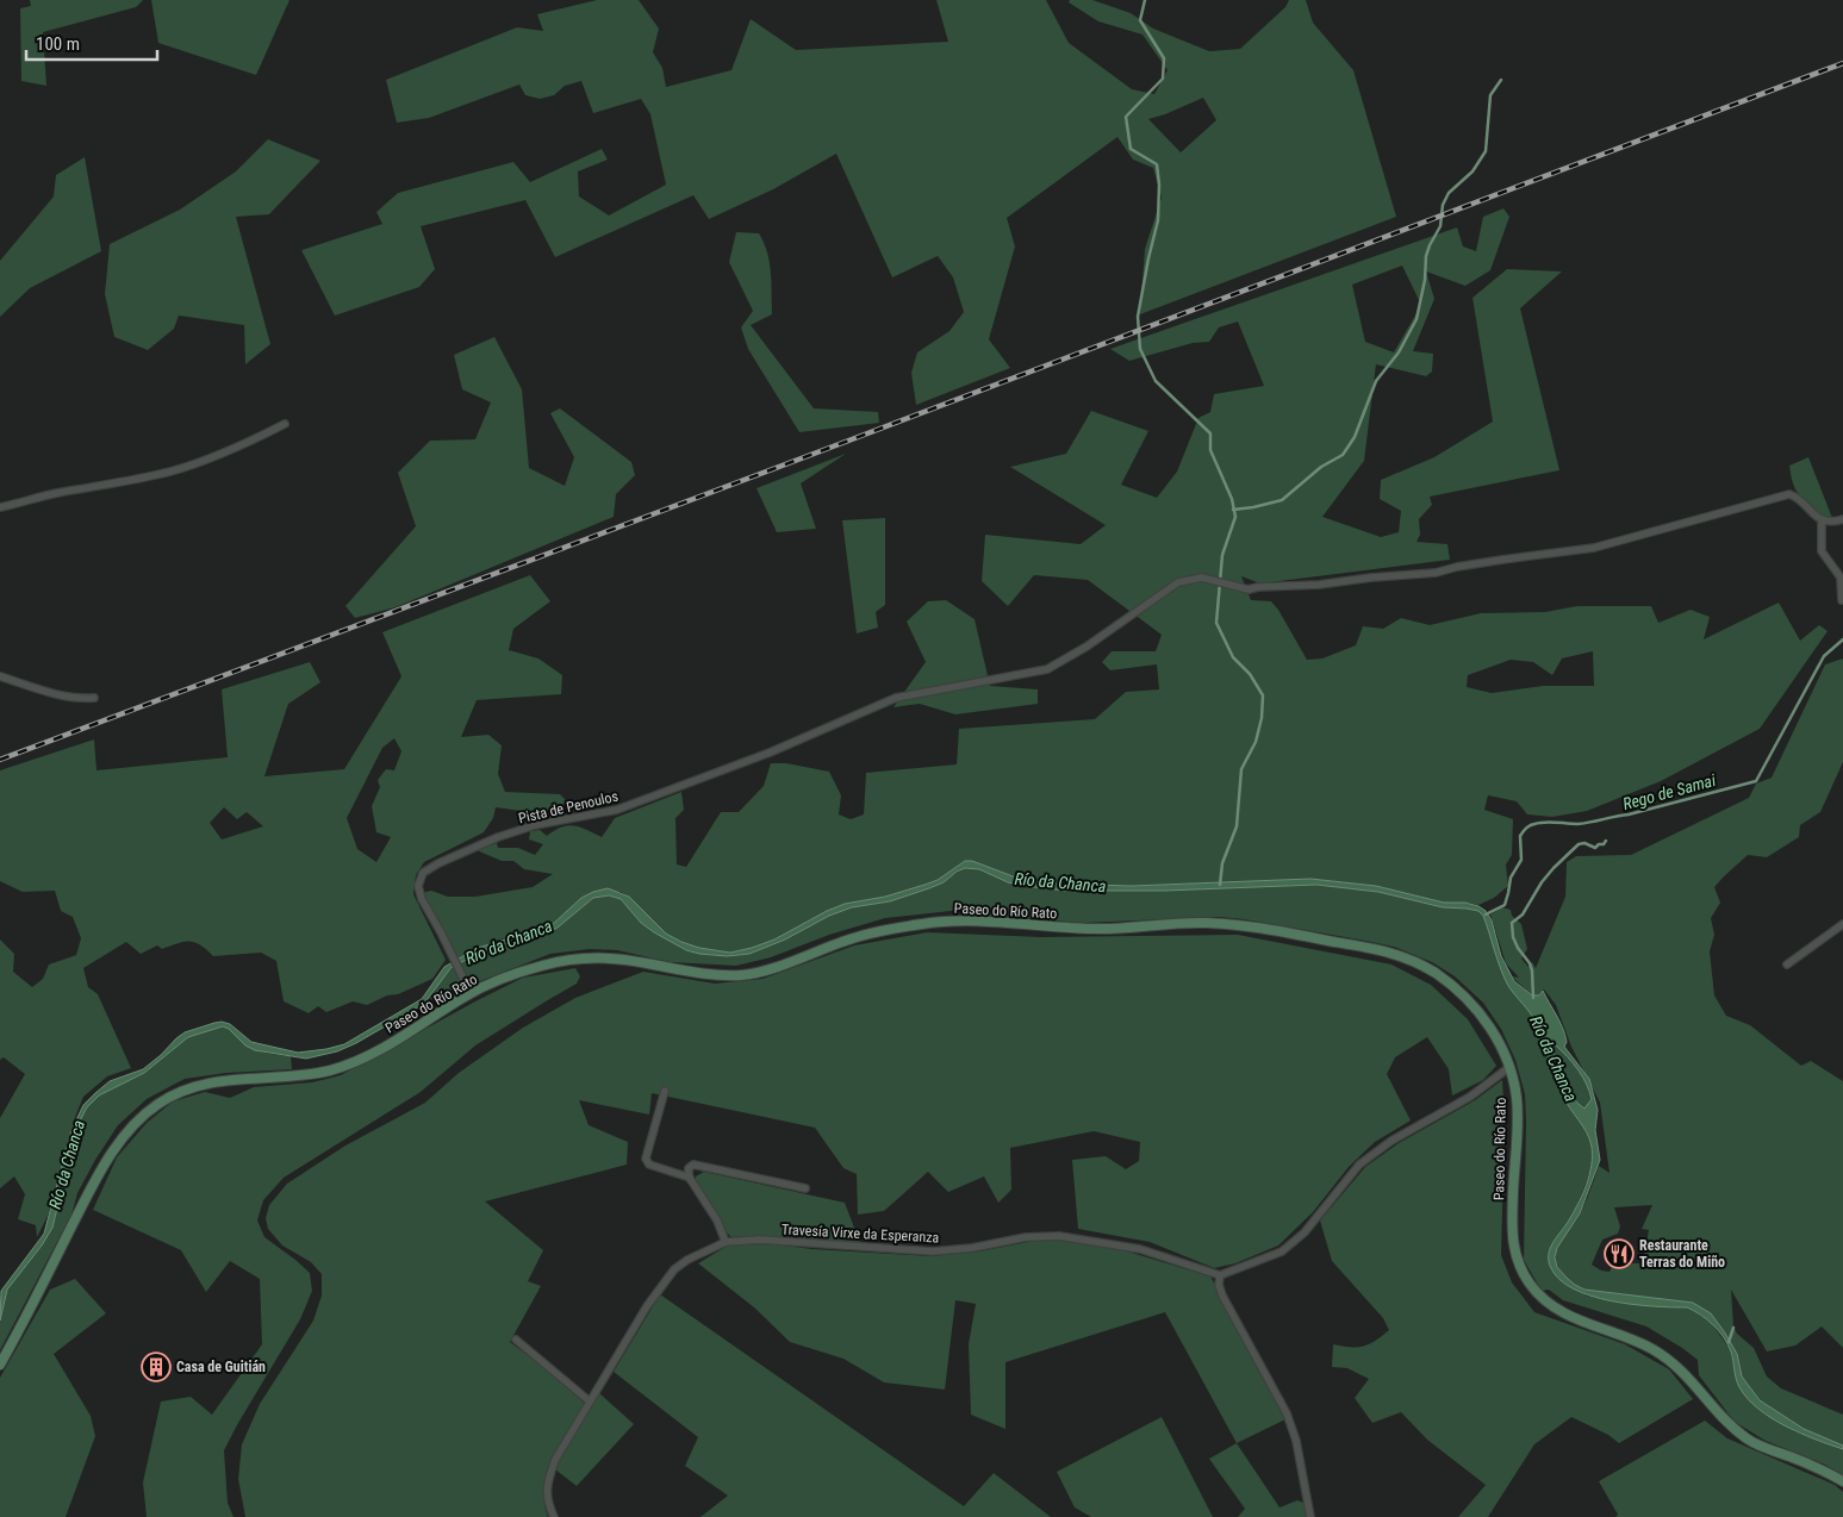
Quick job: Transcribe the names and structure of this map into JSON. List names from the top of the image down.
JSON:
{
  "streets": {
    "street": ["Pista de Penoulos", "Paseo do Río Rato", "Travesía Virxe da Esperanza"]
  },
  "crossings": [
    ["Pista de Penoulos", "Paseo do Río Rato"]
  ],
  "water": ["Rego de Samai", "Río da Chanca"],
  "places": {
    "restaurant": ["Restaurante Terras do Miño"],
    "building": ["Casa de Guitián"]
  },
  "scale_bar": "100 m"
}
